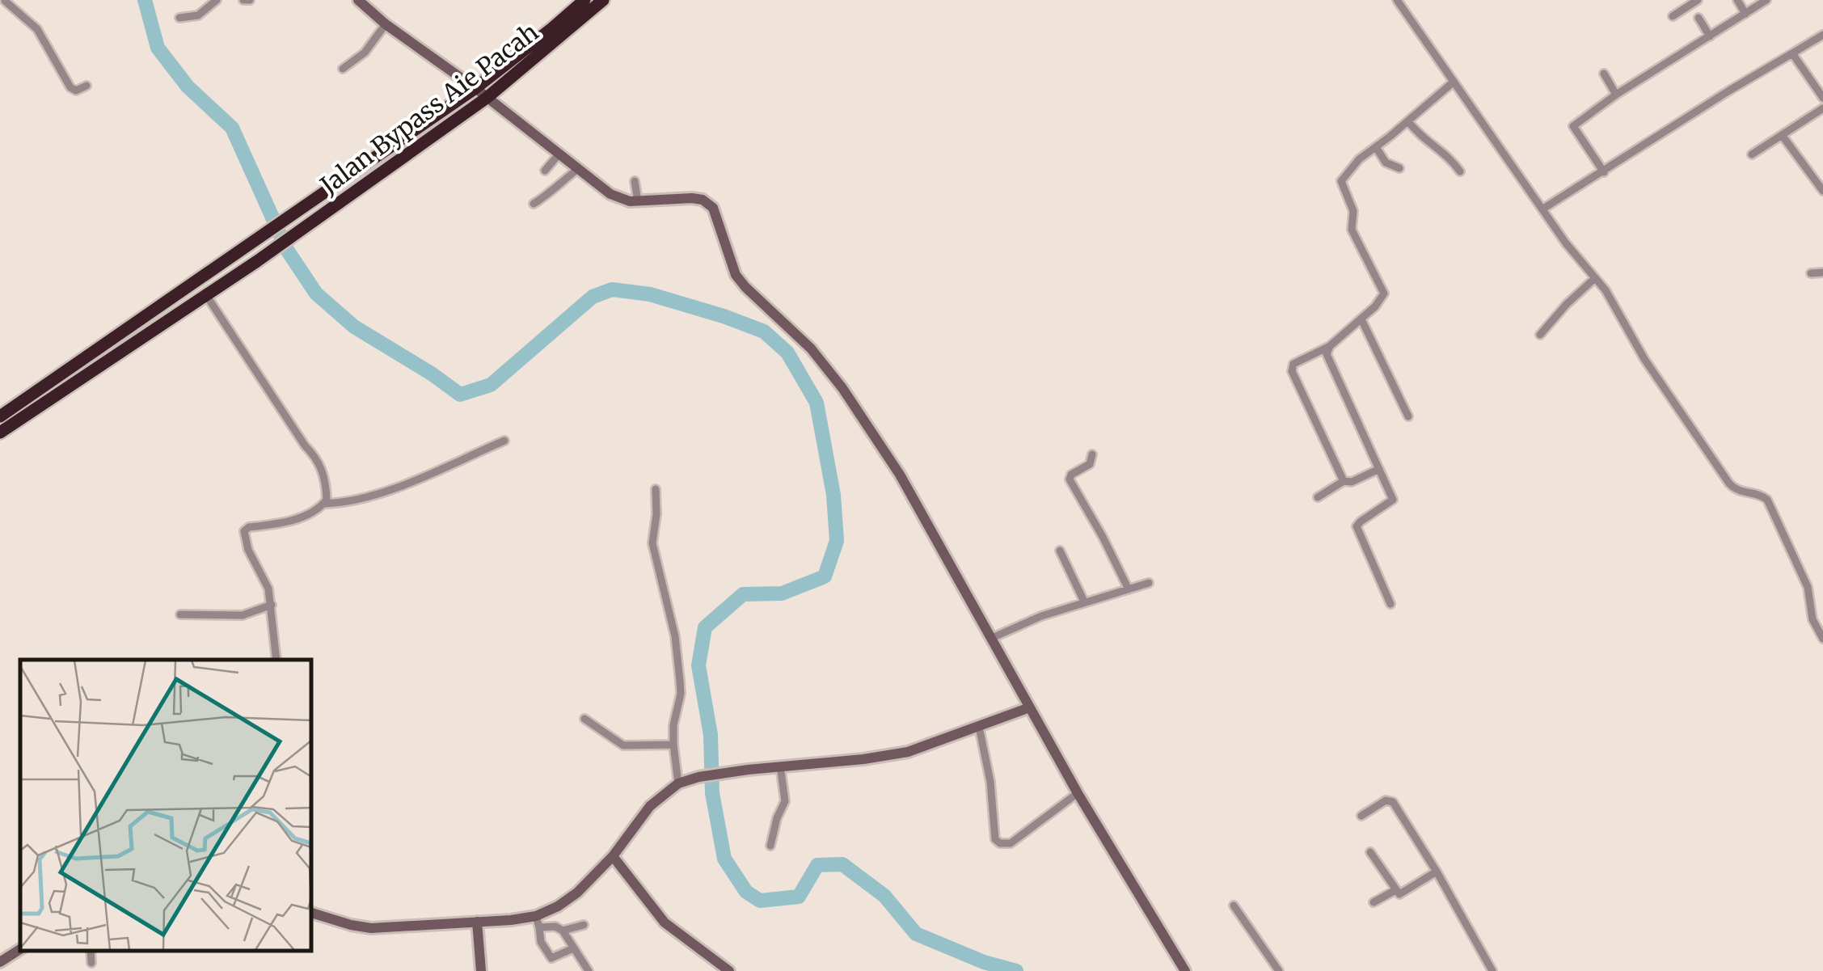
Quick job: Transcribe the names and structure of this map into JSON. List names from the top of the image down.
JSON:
{
  "streets": {
    "highway": ["Jalan Bypass Aie Pacah"]
  }
}
